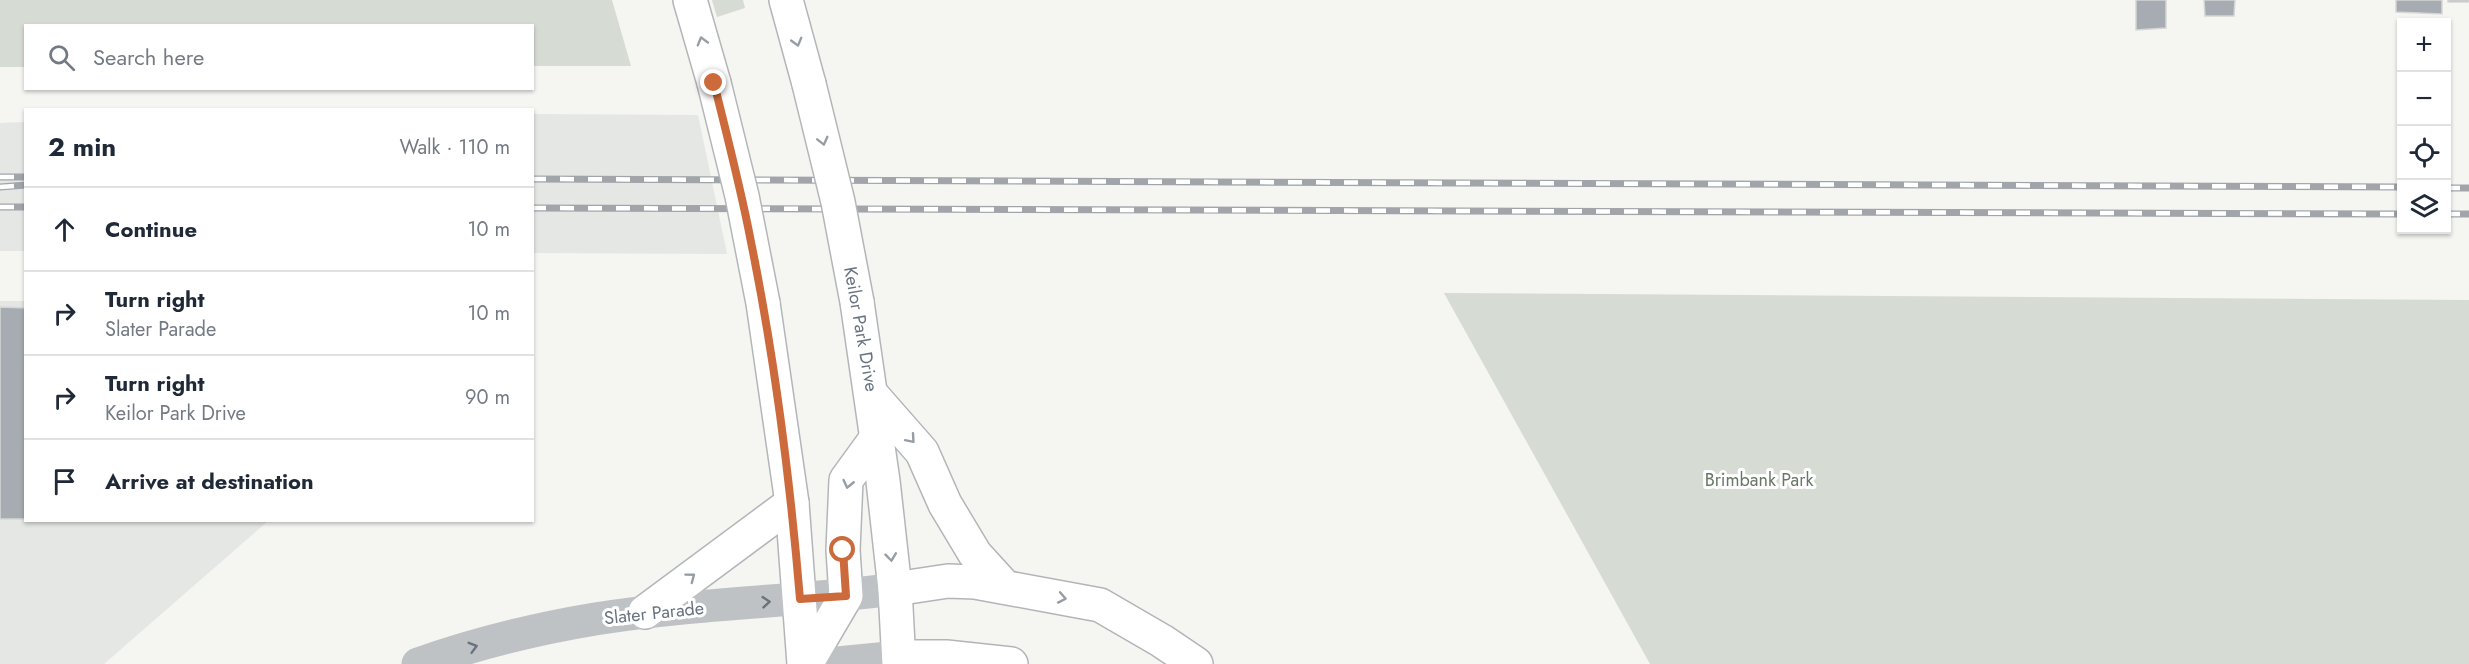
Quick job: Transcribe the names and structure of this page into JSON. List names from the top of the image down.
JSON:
{
  "streets": {
    "main road": ["Keilor Park Drive"],
    "street": ["Slater Parade"]
  },
  "crossings": [
    ["Keilor Park Drive", "Slater Parade"]
  ],
  "one_way": ["Slater Parade"],
  "parks": ["Brimbank Park"],
  "page": {
    "map_buttons": ["+", "−"],
    "search": "Search here",
    "heading": ["2 min", "Walk · 110 m"],
    "list": [
      ["Continue", "10 m"],
      ["Turn right", "Slater Parade", "10 m"],
      ["Turn right", "Keilor Park Drive", "90 m"],
      "Arrive at destination"
    ]
  }
}
